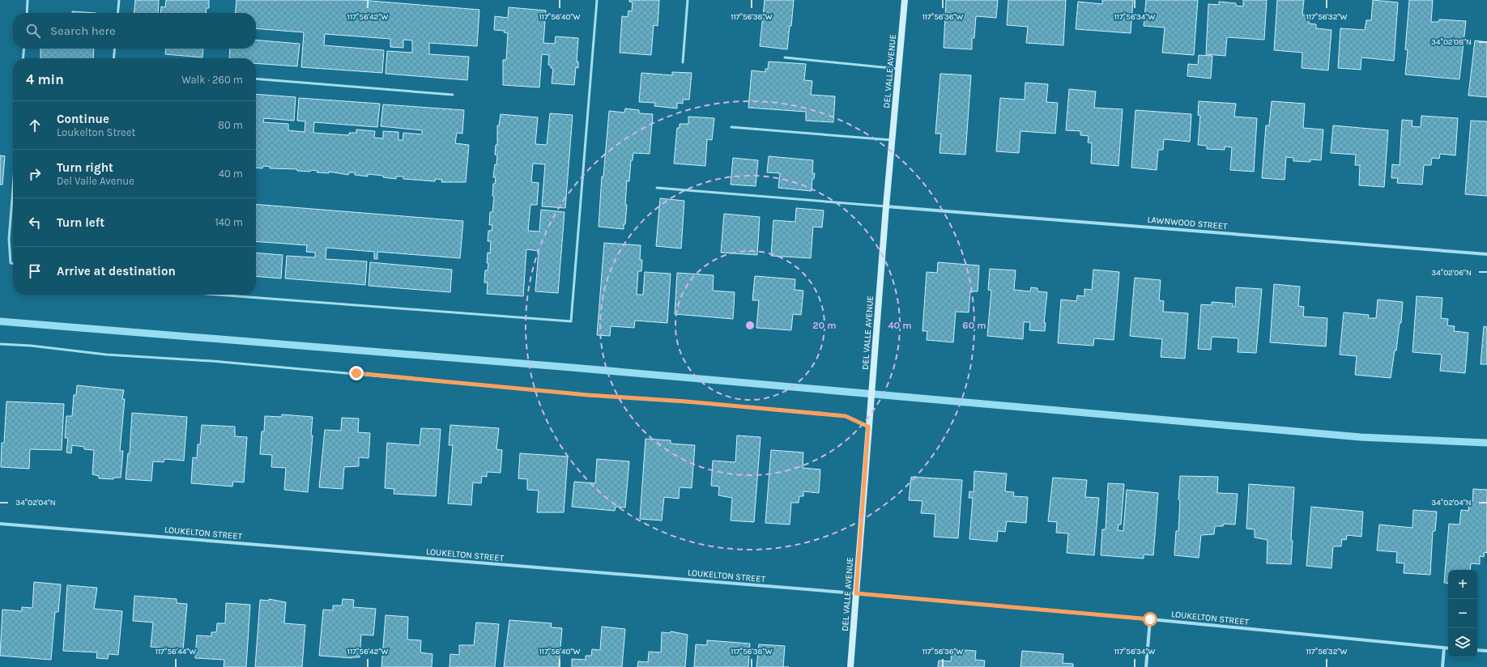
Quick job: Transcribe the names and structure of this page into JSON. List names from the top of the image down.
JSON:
{
  "streets": {
    "street": ["DEL VALLE AVENUE", "LAWNWOOD STREET", "LOUKELTON STREET"]
  },
  "crossings": [
    ["DEL VALLE AVENUE", "LAWNWOOD STREET"],
    ["DEL VALLE AVENUE", "LOUKELTON STREET"]
  ],
  "page": {
    "search": "Search here",
    "heading": ["4 min", "Walk · 260 m"],
    "list": [
      ["Continue", "Loukelton Street", "80 m"],
      ["Turn right", "Del Valle Avenue", "40 m"],
      ["Turn left", "140 m"],
      "Arrive at destination"
    ],
    "map_buttons": ["+", "−"]
  },
  "coordinates": [
    "117°56'42\"W",
    "117°56'40\"W",
    "117°56'38\"W",
    "117°56'36\"W",
    "117°56'34\"W",
    "117°56'32\"W",
    "34°02'08\"N",
    "34°02'06\"N",
    "34°02'04\"N",
    "117°56'44\"W"
  ],
  "rings": ["20 m", "40 m", "60 m"]
}
